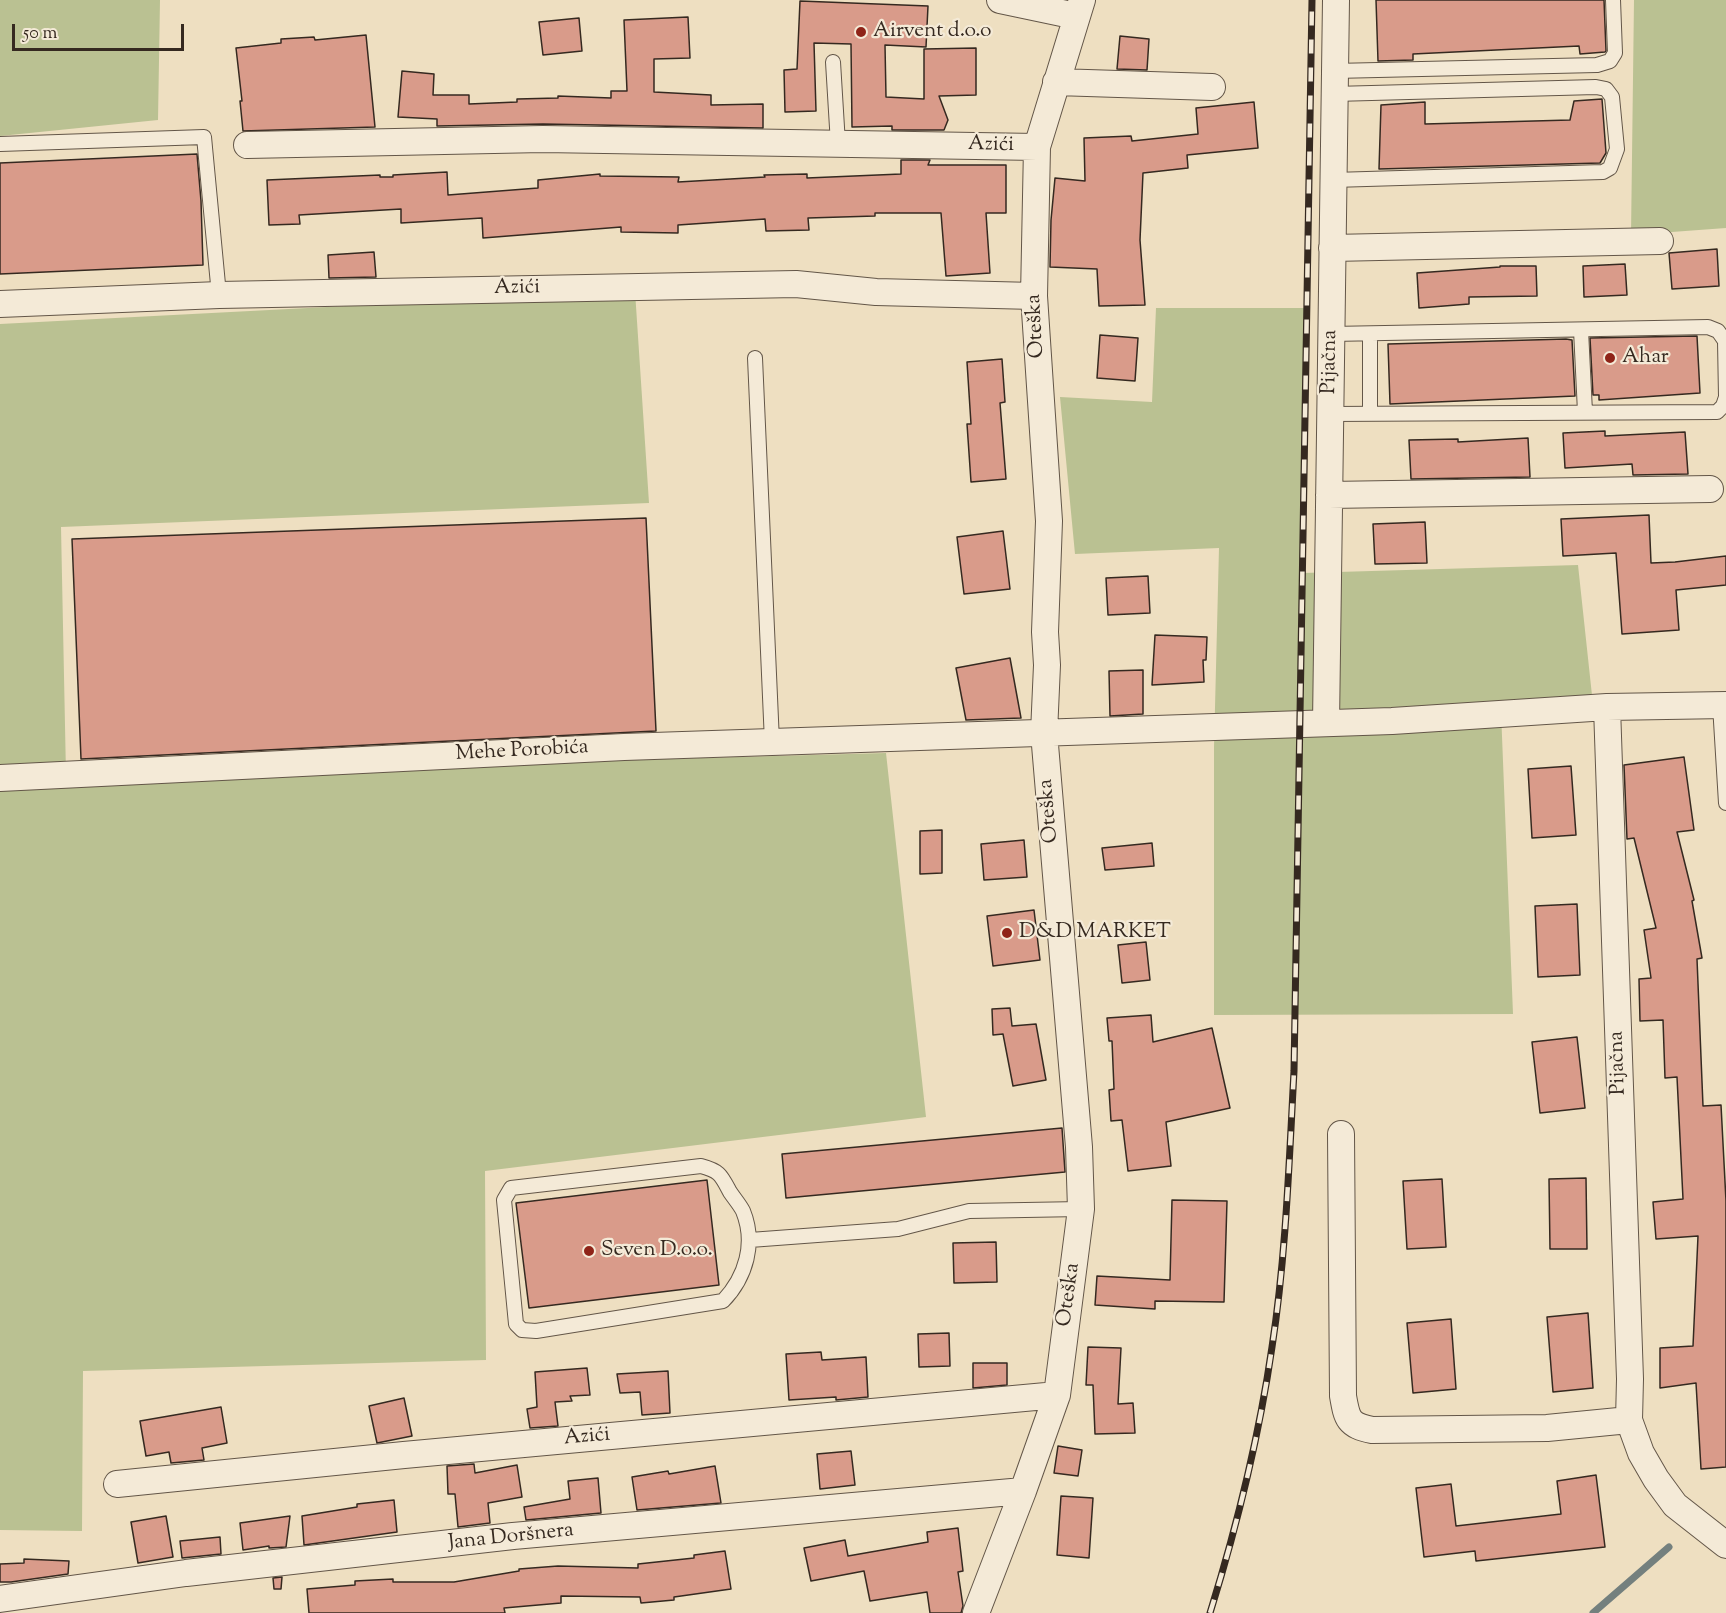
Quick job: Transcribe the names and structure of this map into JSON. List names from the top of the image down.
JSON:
{
  "streets": {
    "street": [
      "Azići",
      "Oteška",
      "Pijačna",
      "Mehe Porobića",
      "Jana Doršnera"
    ]
  },
  "crossings": [
    ["Azići", "Oteška"],
    ["Oteška", "Mehe Porobića"],
    ["Oteška", "Jana Doršnera"]
  ],
  "places": [
    "Airvent d.o.o",
    "Ahar",
    "D&D MARKET",
    "Seven D.o.o."
  ],
  "scale_bar": "50 m"
}
